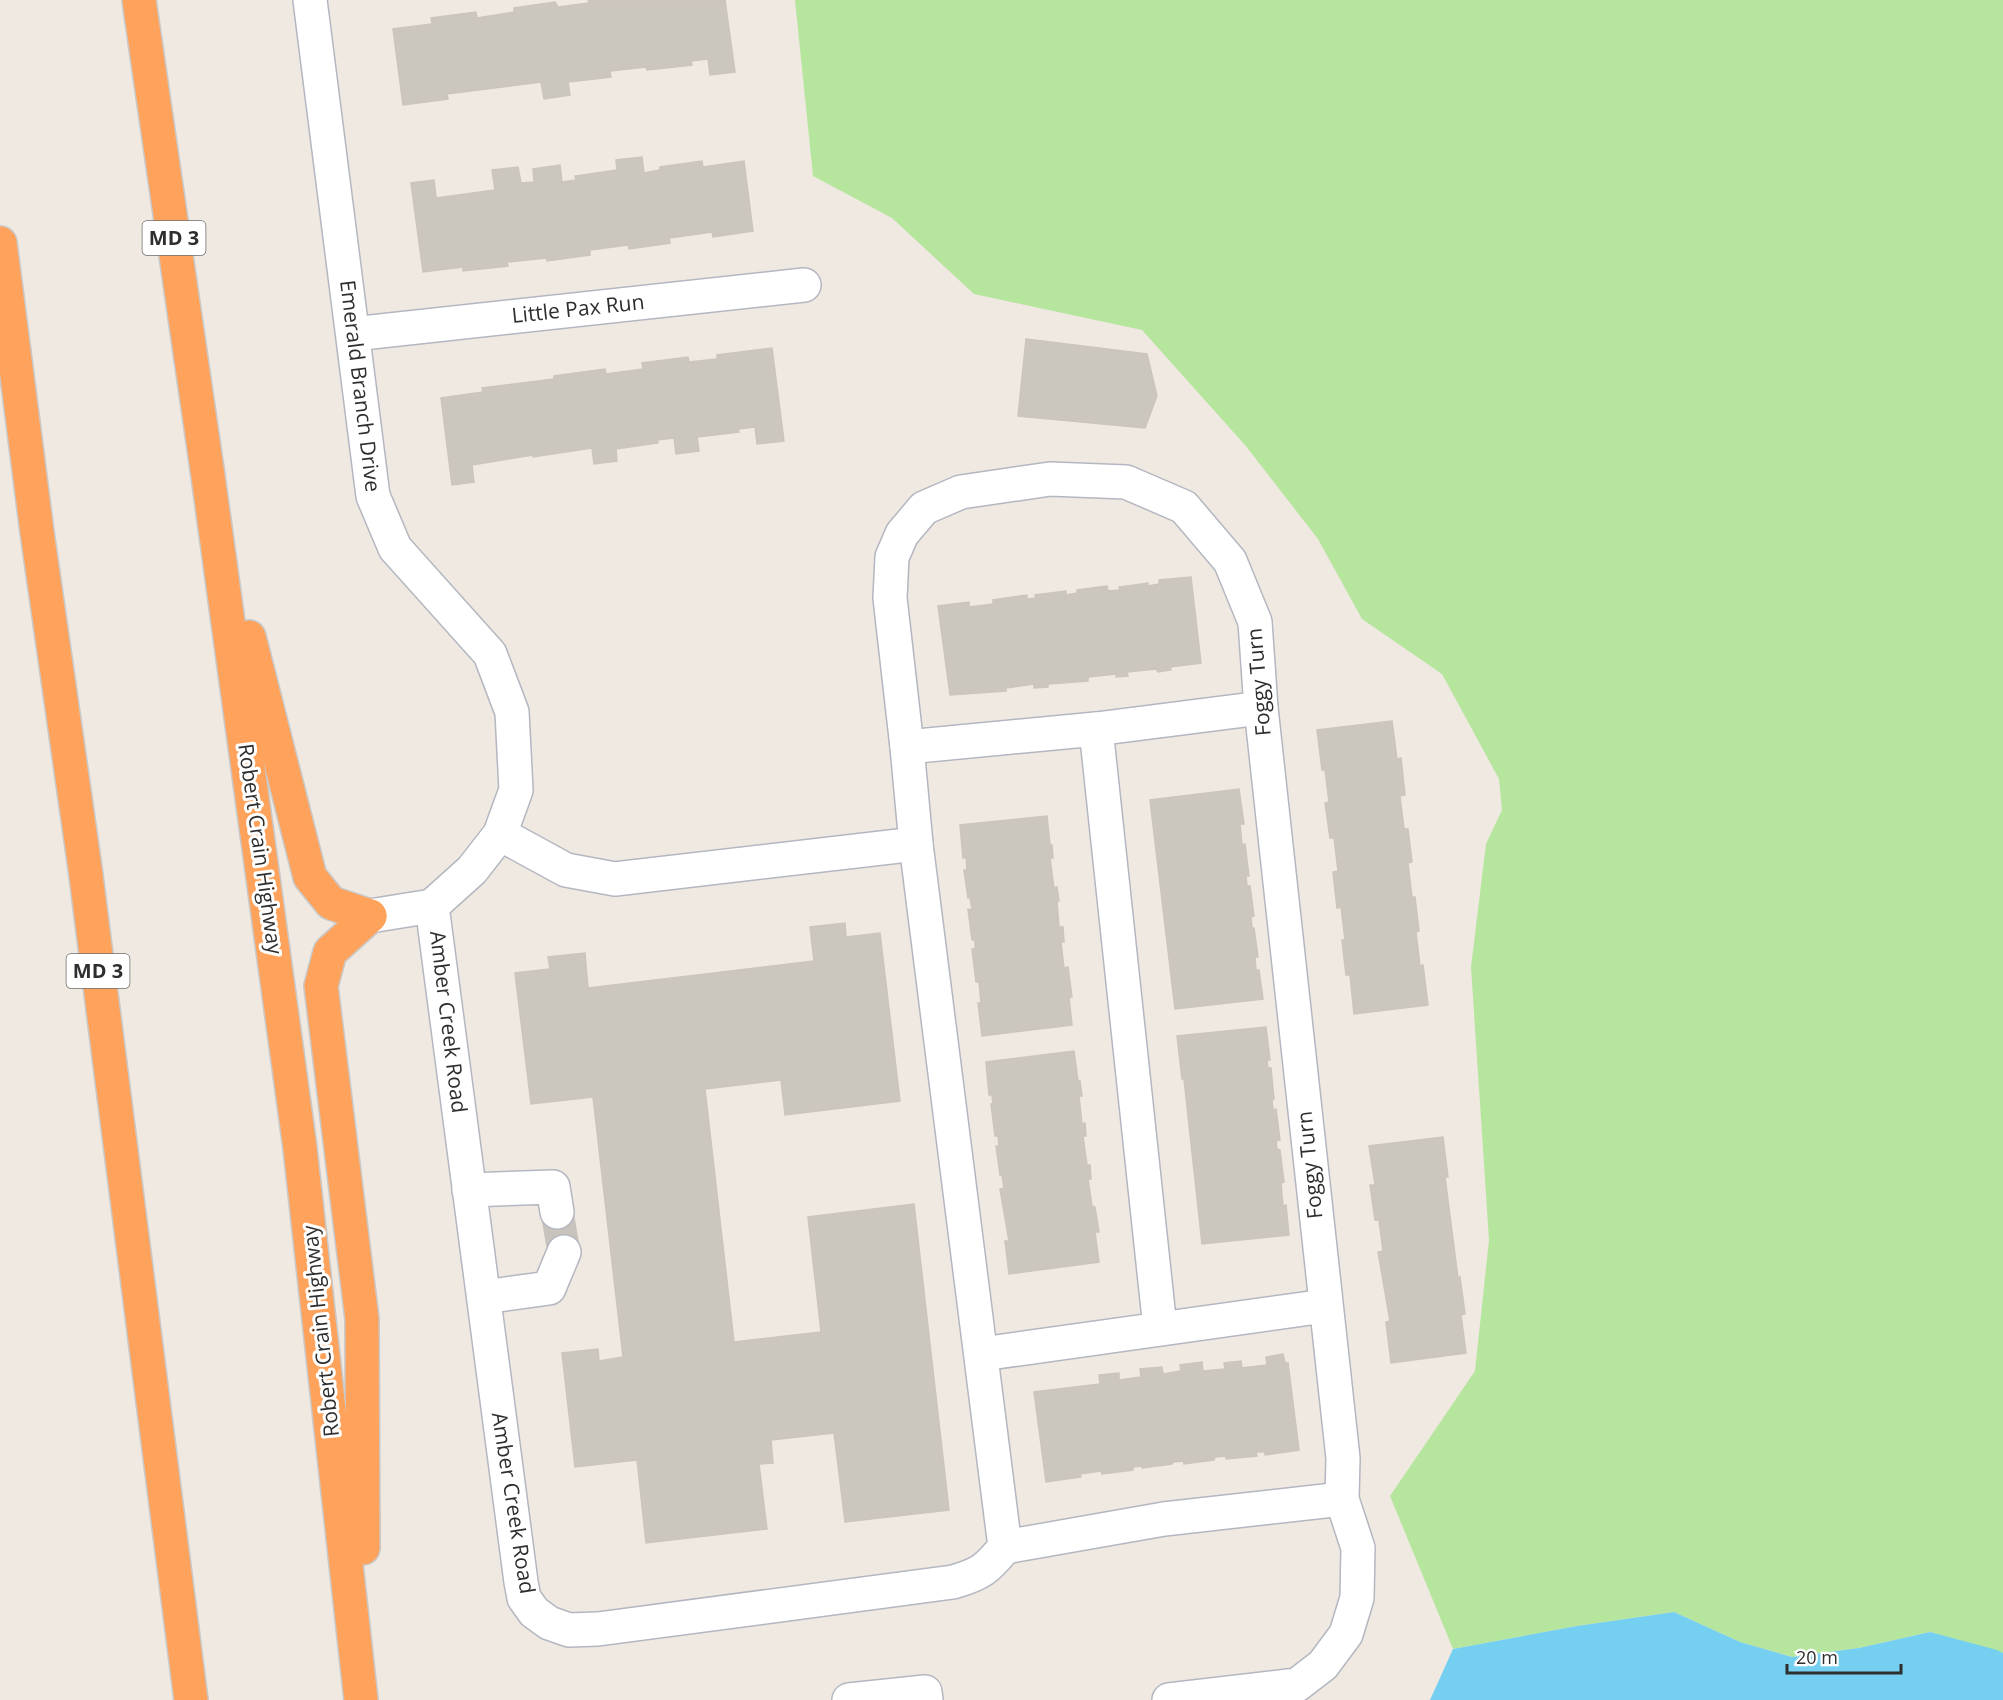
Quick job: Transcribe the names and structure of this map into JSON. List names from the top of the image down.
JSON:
{
  "streets": {
    "highway": ["MD 3", "Robert Crain Highway"],
    "street": [
      "Little Pax Run",
      "Emerald Branch Drive",
      "Foggy Turn",
      "Amber Creek Road"
    ]
  },
  "crossings": [
    ["Little Pax Run", "Emerald Branch Drive"],
    ["Emerald Branch Drive", "Amber Creek Road"],
    ["Foggy Turn", "Amber Creek Road"]
  ],
  "scale_bar": "20 m"
}
